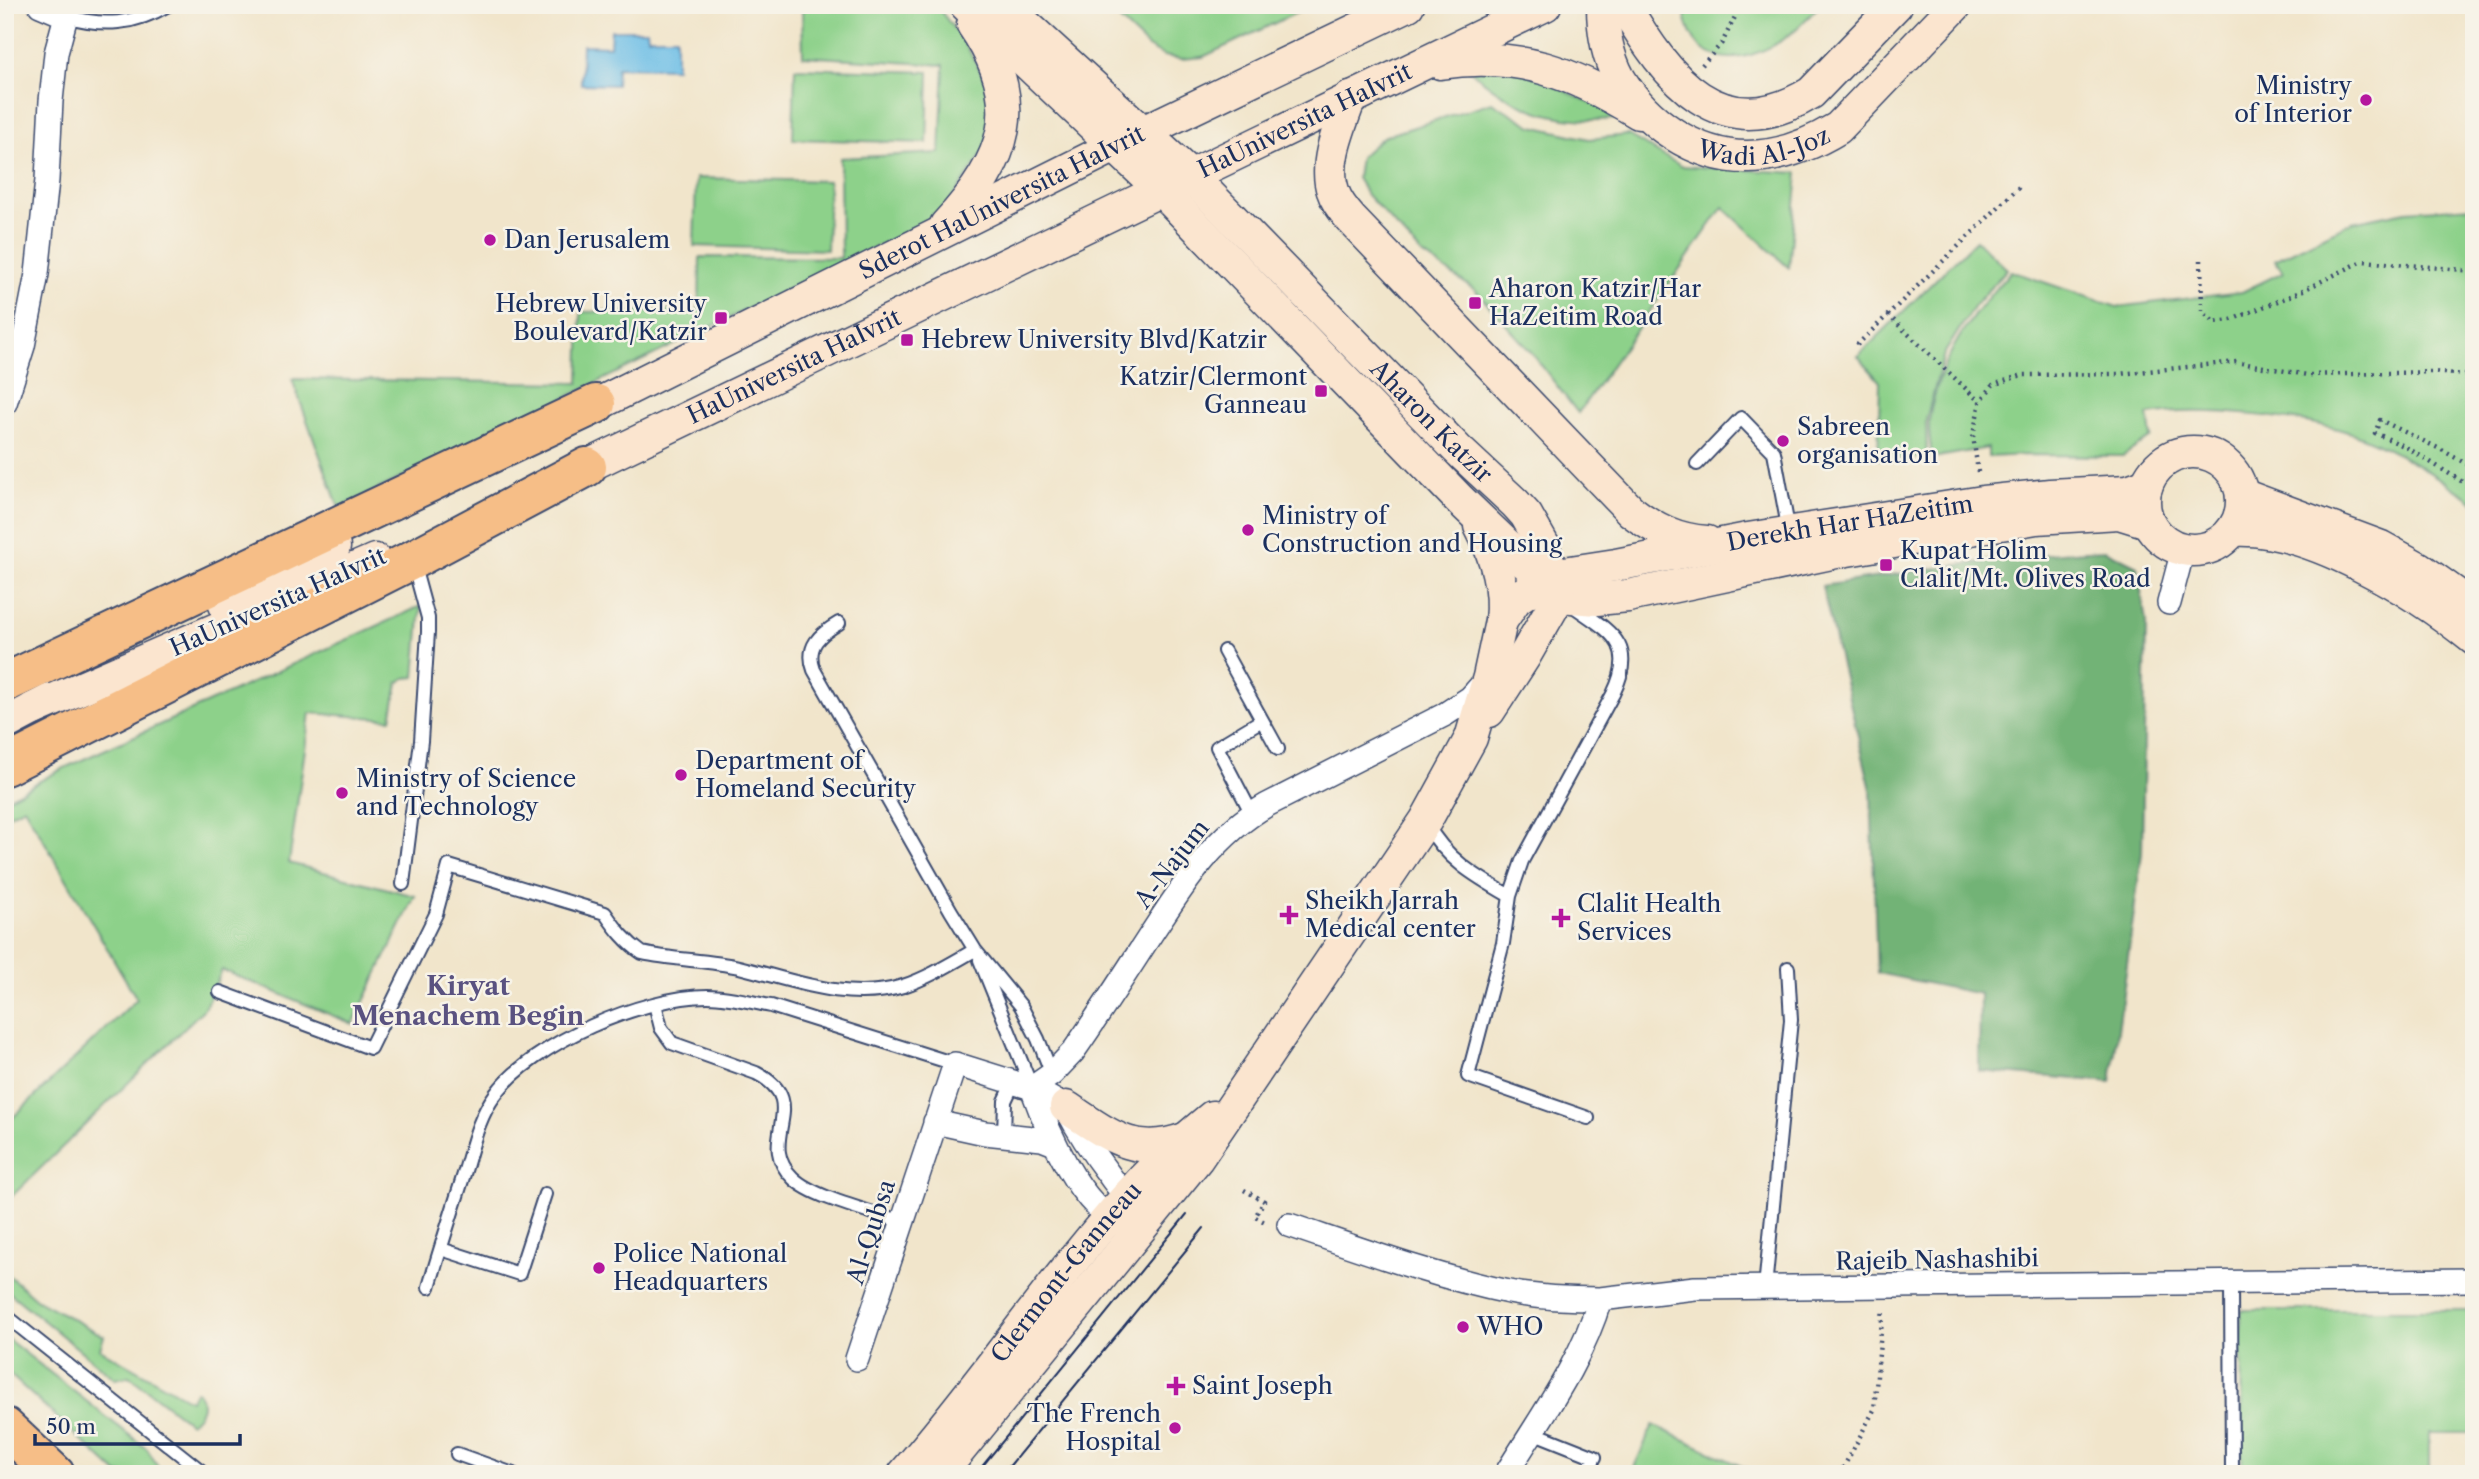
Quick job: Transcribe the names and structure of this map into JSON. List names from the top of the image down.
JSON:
{
  "streets": {
    "street": [
      "HaUniversita HaIvrit",
      "Wadi Al-Joz",
      "Sderot HaUniversita HaIvrit",
      "Aharon Katzir",
      "Derekh Har HaZeitim",
      "A-Najum",
      "Al-Qubsa",
      "Rajeib Nashashibi",
      "Clermont-Ganneau"
    ]
  },
  "crossings": [
    ["HaUniversita HaIvrit", "Sderot HaUniversita HaIvrit"],
    ["HaUniversita HaIvrit", "Aharon Katzir"],
    ["Sderot HaUniversita HaIvrit", "Aharon Katzir"],
    ["Aharon Katzir", "Derekh Har HaZeitim"],
    ["Aharon Katzir", "Clermont-Ganneau"],
    ["Derekh Har HaZeitim", "Clermont-Ganneau"],
    ["A-Najum", "Clermont-Ganneau"]
  ],
  "districts": ["Kiryat Menachem Begin"],
  "places": {
    "other": [
      "Ministry of Interior",
      "Dan Jerusalem",
      "Sabreen organisation",
      "Ministry of Construction and Housing",
      "Department of Homeland Security",
      "Ministry of Science and Technology",
      "Police National Headquarters",
      "WHO",
      "The French Hospital"
    ],
    "transit": [
      "Aharon Katzir/Har HaZeitim Road",
      "Hebrew University Boulevard/Katzir",
      "Hebrew University Blvd/Katzir",
      "Katzir/Clermont Ganneau",
      "Kupat Holim Clalit/Mt. Olives Road"
    ],
    "health": ["Sheikh Jarrah Medical center", "Clalit Health Services", "Saint Joseph"]
  },
  "scale_bar": "50 m"
}
